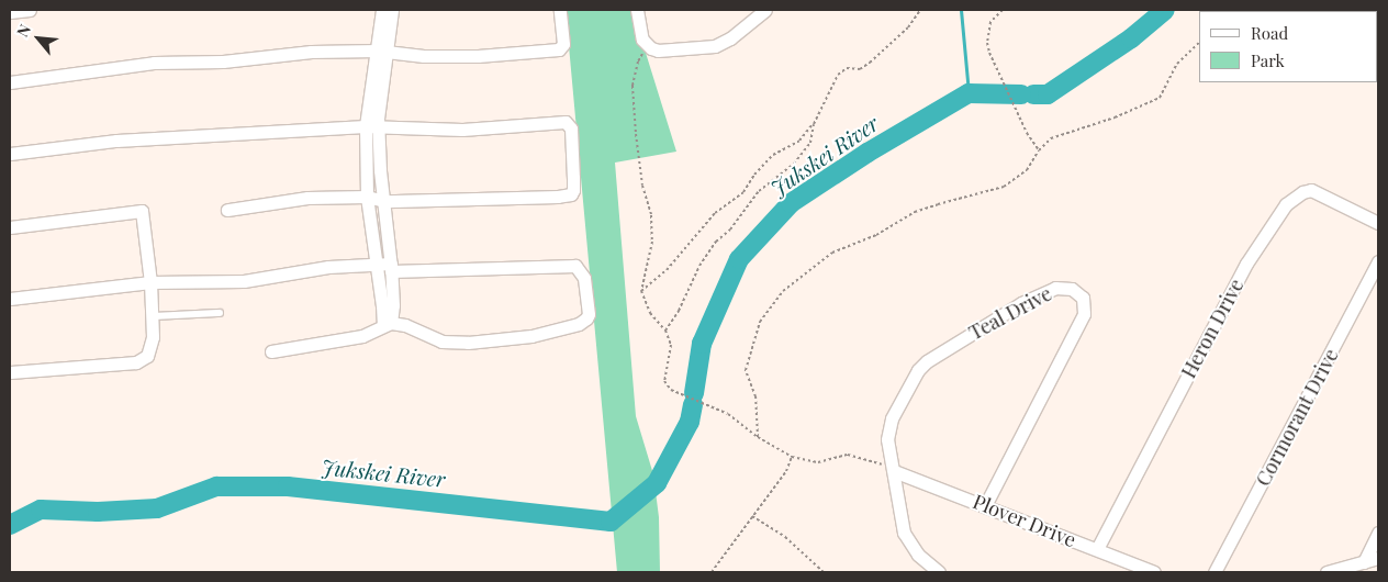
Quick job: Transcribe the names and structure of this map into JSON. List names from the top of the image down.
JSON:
{
  "streets": {
    "street": [
      "Teal Drive",
      "Heron Drive",
      "Cormorant Drive",
      "Plover Drive"
    ]
  },
  "crossings": [
    ["Teal Drive", "Plover Drive"],
    ["Heron Drive", "Plover Drive"]
  ],
  "water": ["Jukskei River"],
  "legend": ["Road", "Park"],
  "north": "top left"
}
